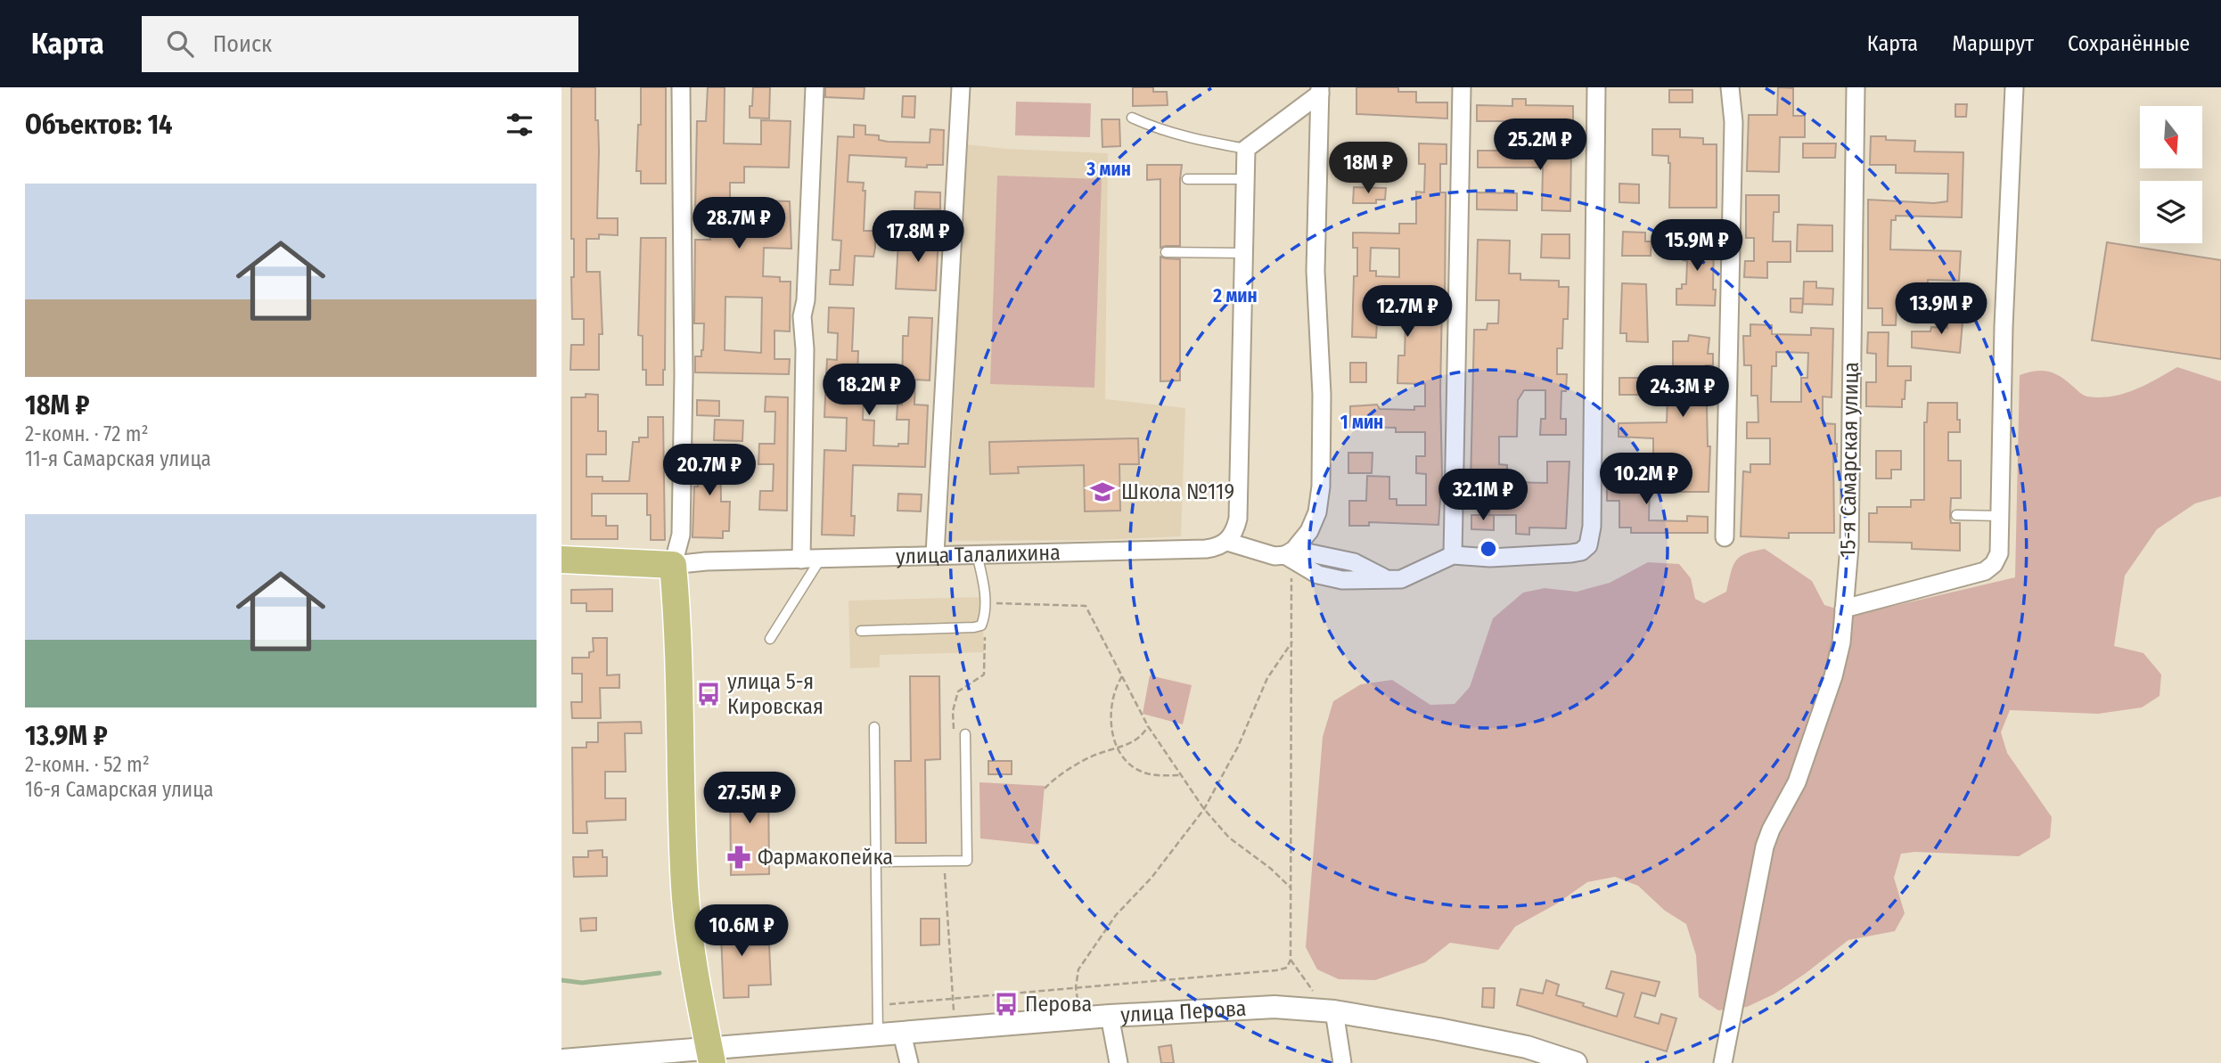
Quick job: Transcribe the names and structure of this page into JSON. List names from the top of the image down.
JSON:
{
  "streets": {
    "main road": ["улица Талалихина"],
    "street": ["15-я Самарская улица", "улица Перова"]
  },
  "places": {
    "school or university": ["Школа №119"],
    "bus stop": ["улица 5-я Кировская", "Перова"],
    "pharmacy": ["Фармакопейка"]
  },
  "north": "bottom",
  "page": {
    "header": "Карта",
    "search": "Поиск",
    "nav": ["Карта", "Маршрут", "Сохранённые"],
    "heading": "Объектов: 14",
    "price": [
      "25.2M ₽",
      "18M ₽",
      "28.7M ₽",
      "17.8M ₽",
      "15.9M ₽",
      "13.9M ₽",
      "12.7M ₽",
      "18.2M ₽",
      "24.3M ₽",
      "20.7M ₽",
      "10.2M ₽",
      "32.1M ₽",
      "27.5M ₽",
      "10.6M ₽"
    ],
    "list": [
      {
        "name": "18M ₽",
        "note": "2-комн. · 72 m² · 11-я Самарская улица"
      },
      {
        "name": "13.9M ₽",
        "note": "2-комн. · 52 m² · 16-я Самарская улица"
      }
    ]
  },
  "rings": ["3 мин", "2 мин", "1 мин"]
}
